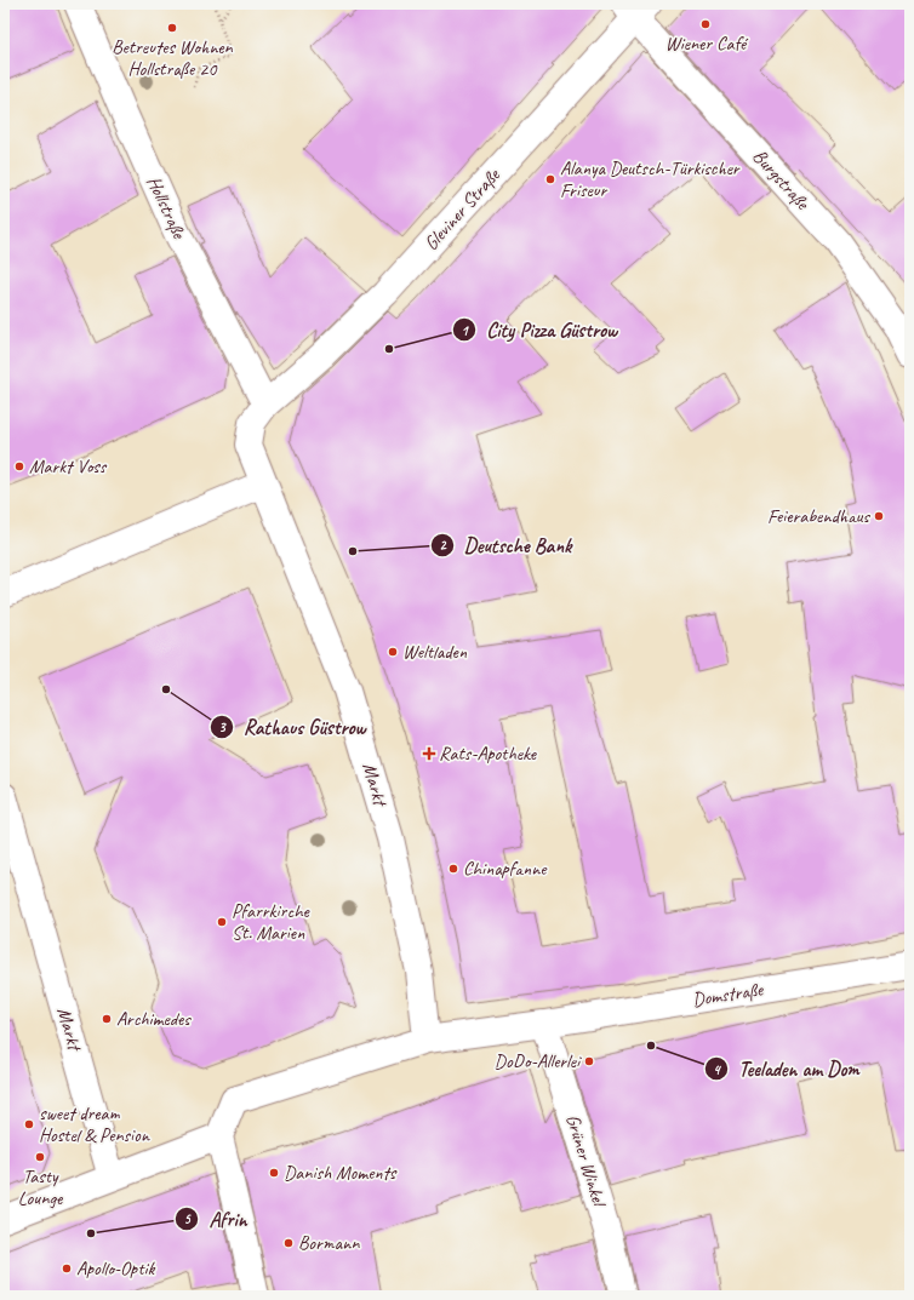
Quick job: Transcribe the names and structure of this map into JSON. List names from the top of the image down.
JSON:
{
  "streets": {
    "street": [
      "Burgstraße",
      "Hollstraße",
      "Gleviner Straße",
      "Markt",
      "Domstraße",
      "Grüner Winkel"
    ]
  },
  "crossings": [
    ["Burgstraße", "Gleviner Straße"],
    ["Hollstraße", "Gleviner Straße"],
    ["Hollstraße", "Markt"],
    ["Gleviner Straße", "Markt"],
    ["Domstraße", "Grüner Winkel"]
  ],
  "places": {
    "other": [
      "Wiener Café",
      "Betreutes Wohnen Hollstraße 20",
      "Alanya Deutsch-Türkischer Friseur",
      "City Pizza Güstrow",
      "Markt Voss",
      "Feierabendhaus",
      "Deutsche Bank",
      "Weltladen",
      "Rathaus Güstrow",
      "Chinapfanne",
      "Pfarrkirche St. Marien",
      "Archimedes",
      "Teeladen am Dom",
      "DoDo-Allerlei",
      "sweet dream Hostel & Pension",
      "Tasty Lounge",
      "Danish Moments",
      "Afrin",
      "Bormann",
      "Apollo-Optik"
    ],
    "health": ["Rats-Apotheke"]
  }
}
